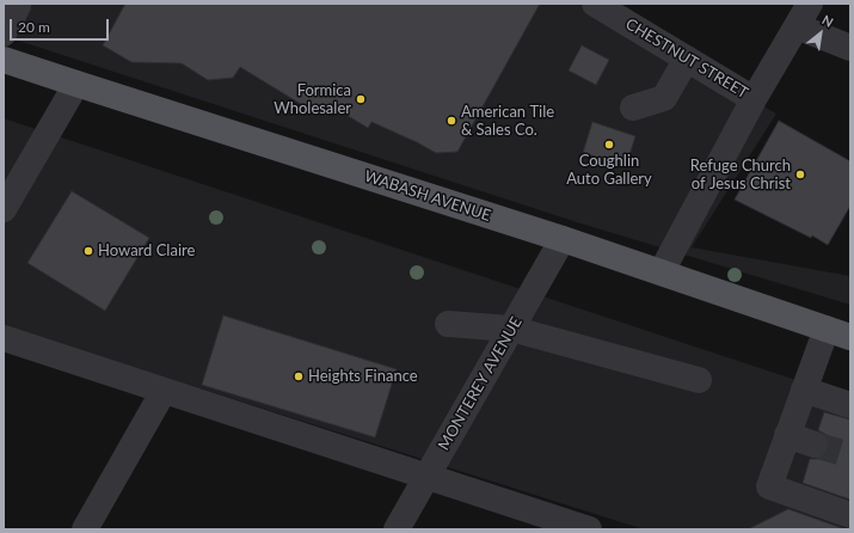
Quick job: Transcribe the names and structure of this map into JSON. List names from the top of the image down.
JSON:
{
  "streets": {
    "main road": ["WABASH AVENUE"],
    "street": ["CHESTNUT STREET", "MONTEREY AVENUE"]
  },
  "crossings": [
    ["WABASH AVENUE", "MONTEREY AVENUE"]
  ],
  "places": [
    "Formica Wholesaler",
    "American Tile & Sales Co.",
    "Coughlin Auto Gallery",
    "Refuge Church of Jesus Christ",
    "Howard Claire",
    "Heights Finance"
  ],
  "scale_bar": "20 m",
  "north": "top right"
}
